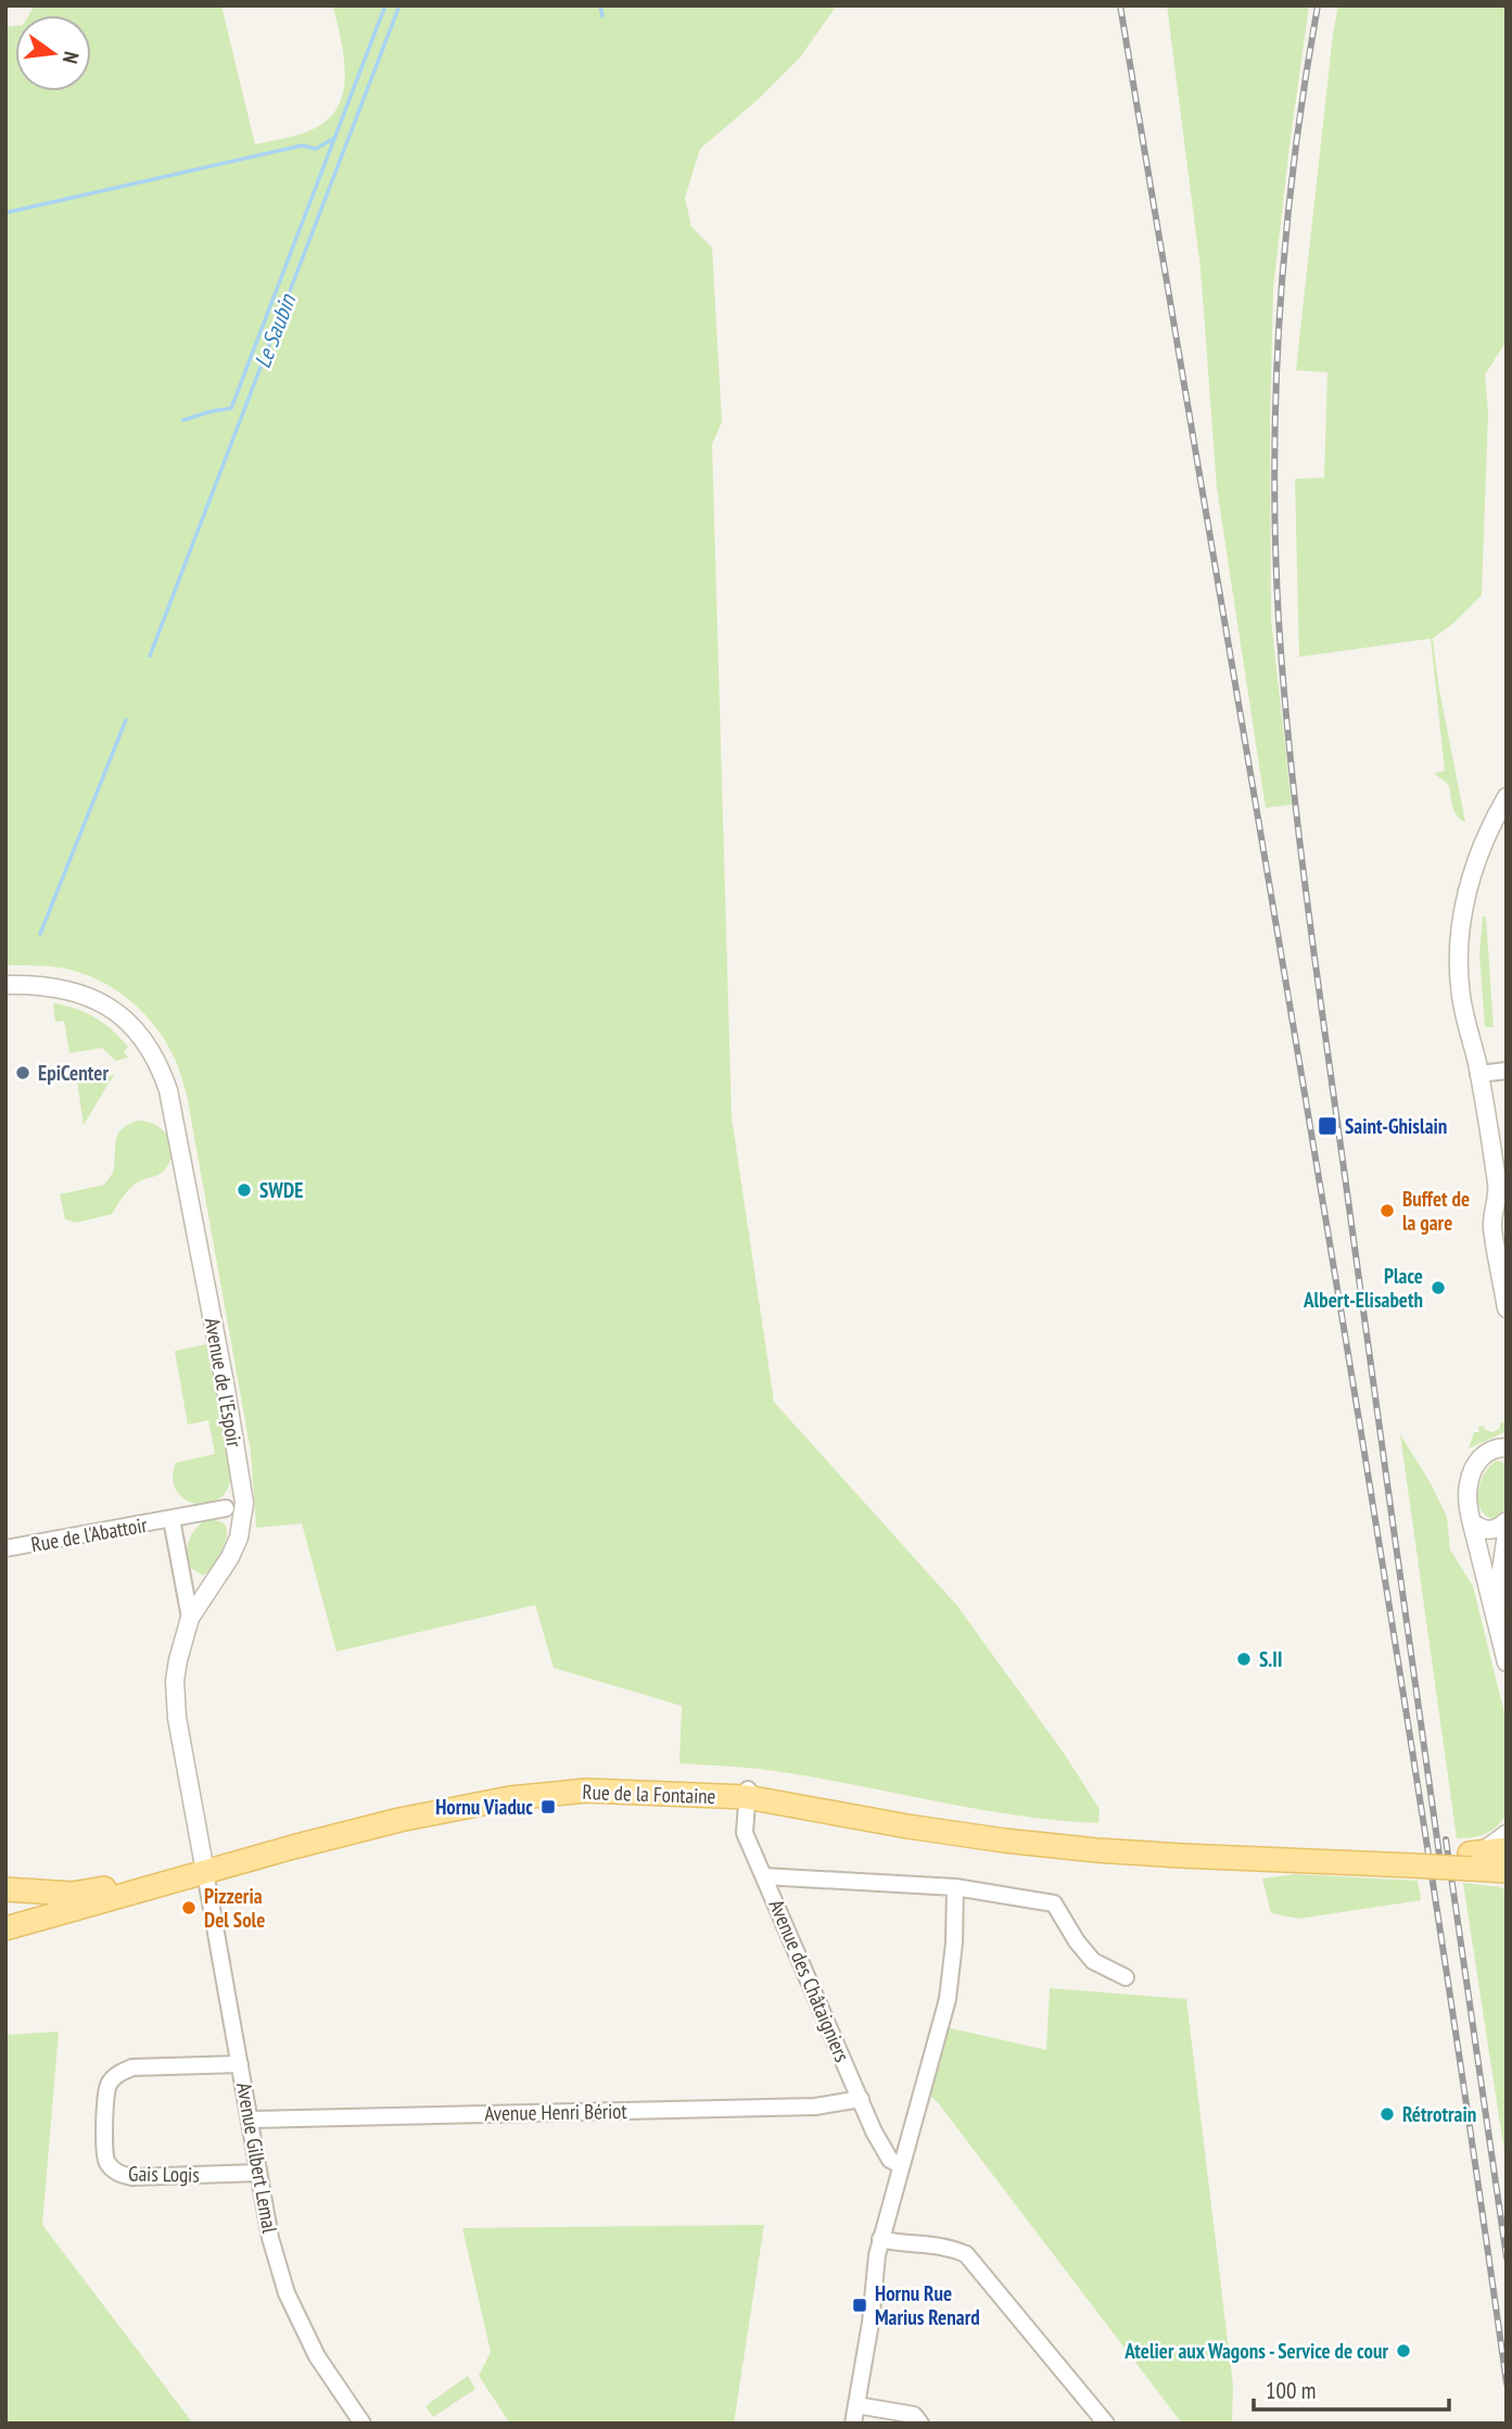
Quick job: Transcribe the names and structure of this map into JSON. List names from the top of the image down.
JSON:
{
  "streets": {
    "main road": ["Rue de la Fontaine"],
    "street": [
      "Avenue de l'Espoir",
      "Rue de l'Abattoir",
      "Avenue des Châtaigniers",
      "Avenue Henri Bériot",
      "Avenue Gilbert Lemal",
      "Gais Logis"
    ]
  },
  "crossings": [
    ["Avenue de l'Espoir", "Rue de l'Abattoir"],
    ["Avenue de l'Espoir", "Rue de la Fontaine"],
    ["Avenue de l'Espoir", "Avenue Gilbert Lemal"],
    ["Rue de la Fontaine", "Avenue des Châtaigniers"],
    ["Rue de la Fontaine", "Avenue Gilbert Lemal"],
    ["Avenue des Châtaigniers", "Avenue Henri Bériot"],
    ["Avenue Henri Bériot", "Avenue Gilbert Lemal"],
    ["Avenue Gilbert Lemal", "Gais Logis"]
  ],
  "water": ["Le Saubin"],
  "places": {
    "other": [
      "EpiCenter",
      "SWDE",
      "Buffet de la gare",
      "Place Albert-Elisabeth",
      "S.II",
      "Pizzeria Del Sole",
      "Rétrotrain",
      "Atelier aux Wagons - Service de cour"
    ],
    "transit": ["Saint-Ghislain", "Hornu Viaduc", "Hornu Rue Marius Renard"]
  },
  "scale_bar": "100 m",
  "north": "right"
}
